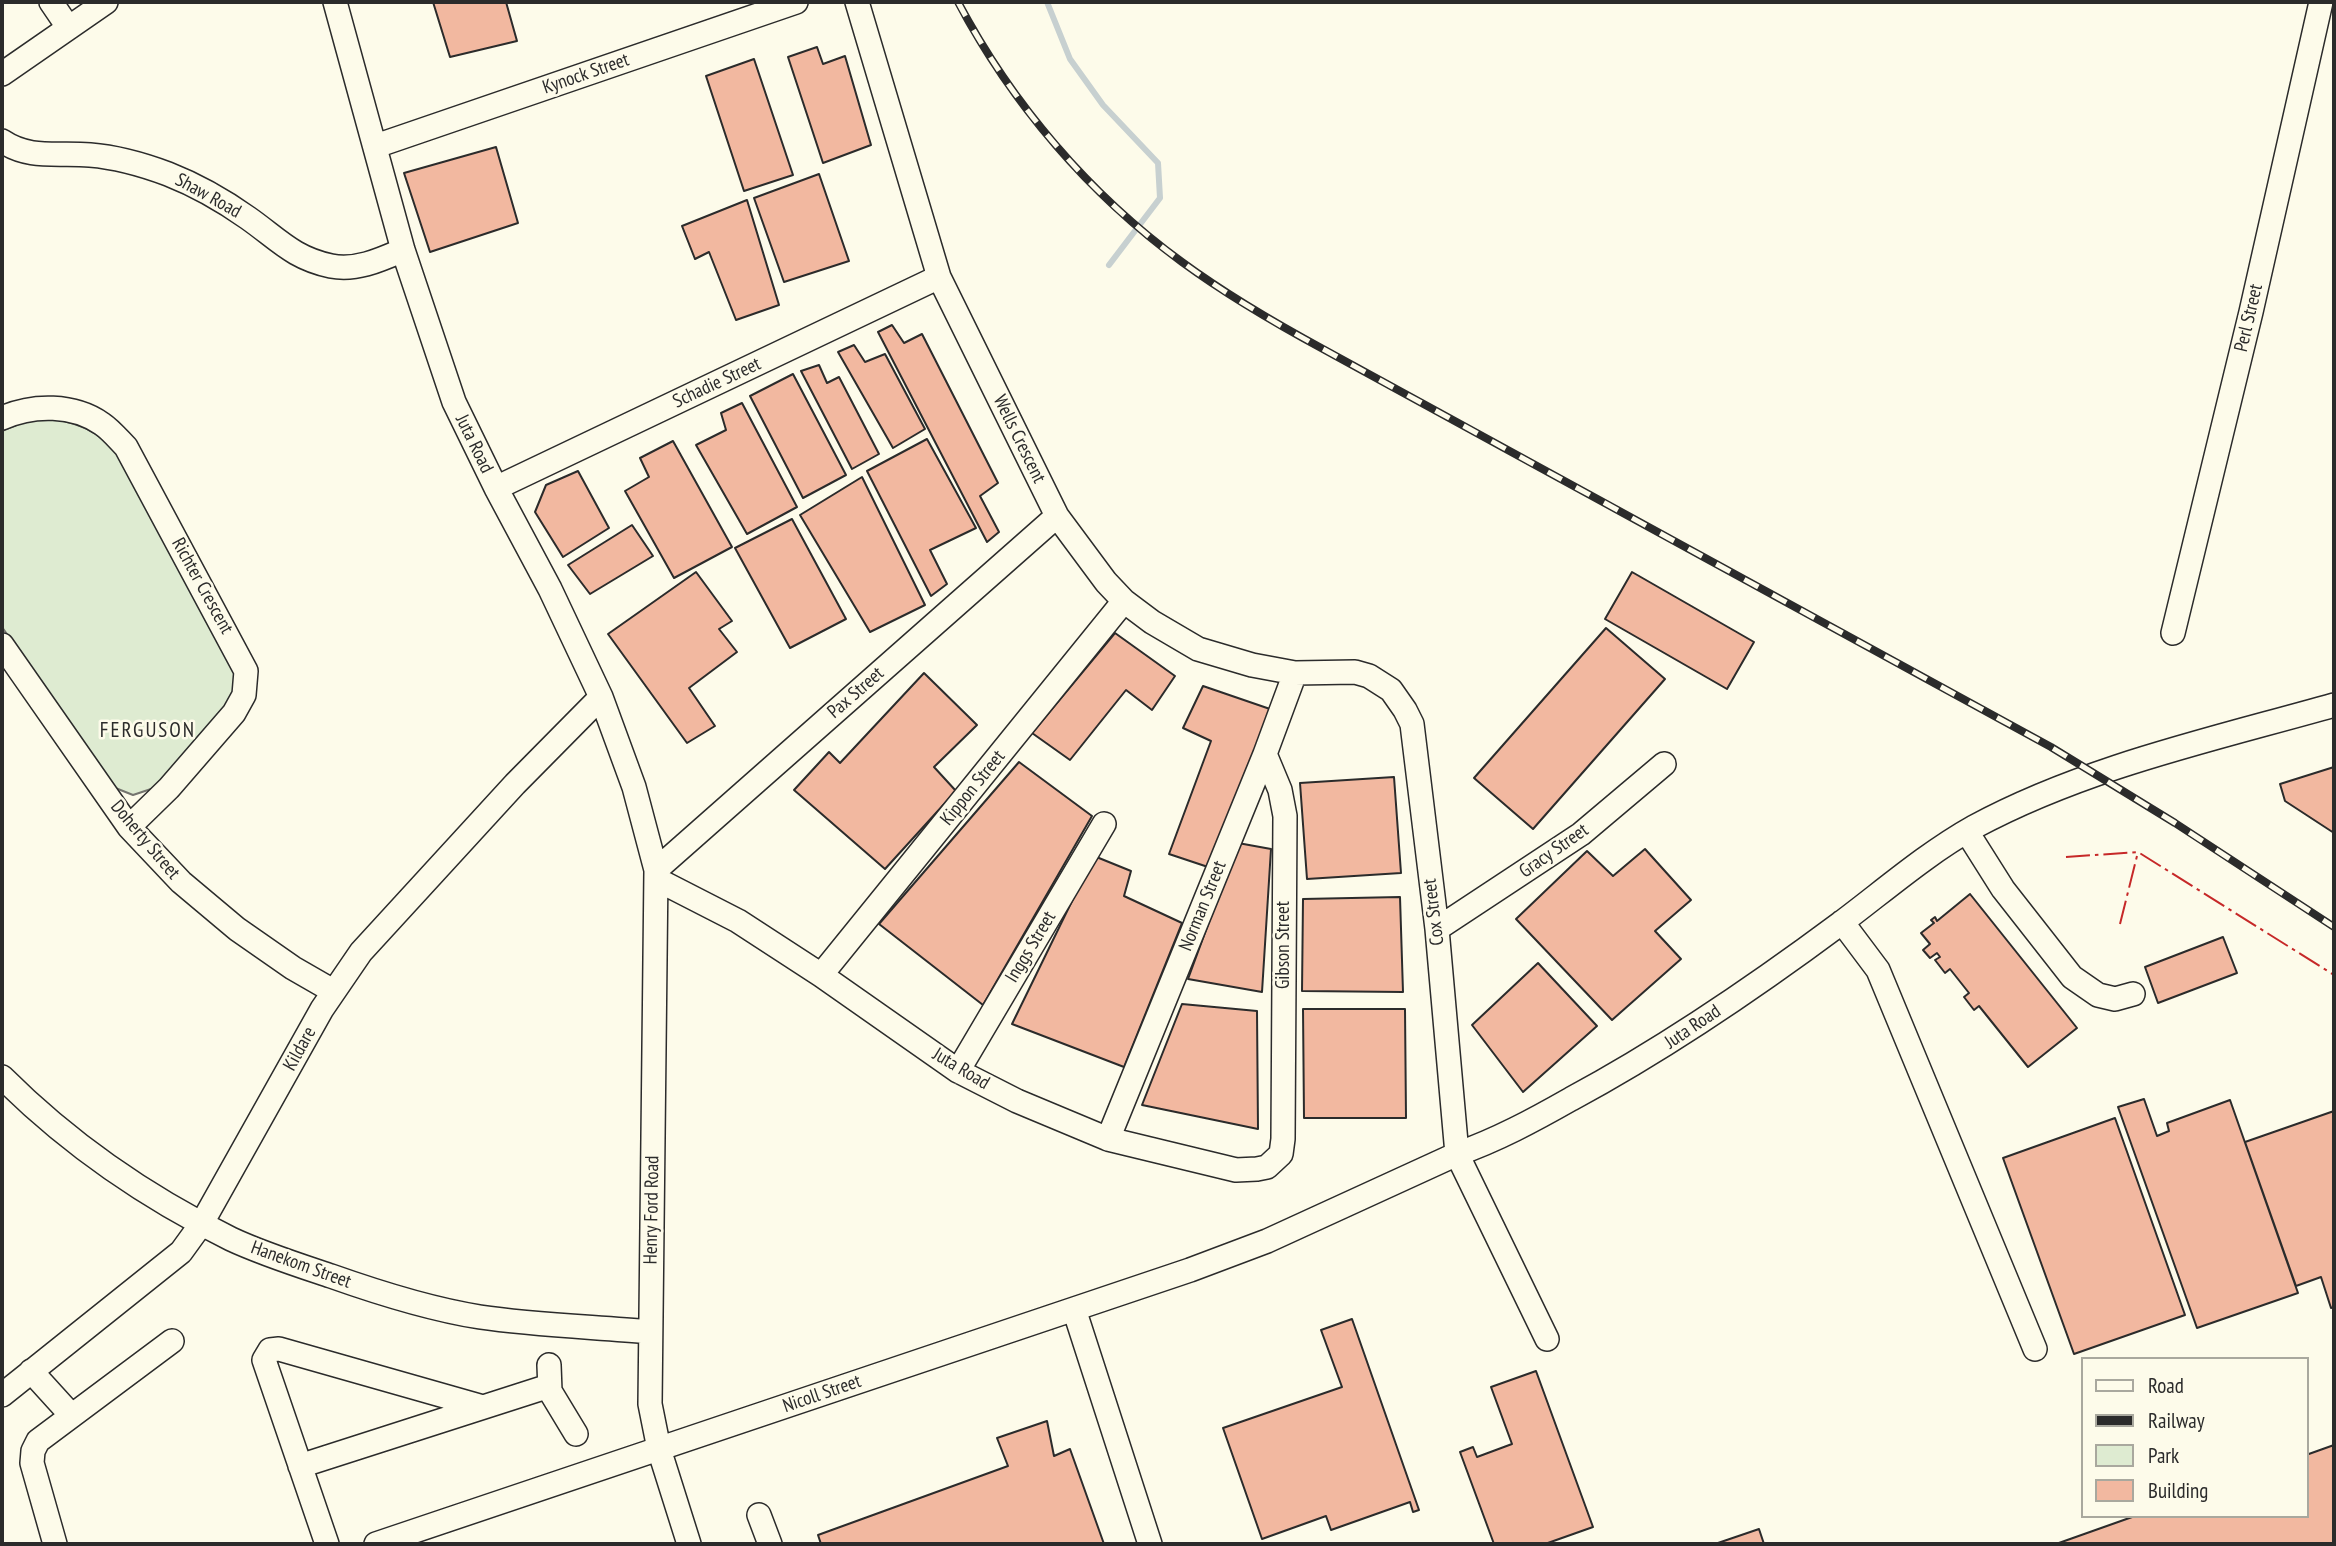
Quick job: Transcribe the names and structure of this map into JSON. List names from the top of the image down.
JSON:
{
  "streets": {
    "street": [
      "Kynock Street",
      "Shaw Road",
      "Perl Street",
      "Schadie Street",
      "Wells Crescent",
      "Juta Road",
      "Richter Crescent",
      "Pax Street",
      "Kippon Street",
      "Doherty Street",
      "Gracy Street",
      "Norman Street",
      "Cox Street",
      "Gibson Street",
      "Inggs Street",
      "Kildare",
      "Henry Ford Road",
      "Hanekom Street",
      "Nicoll Street"
    ]
  },
  "crossings": [
    ["Kynock Street", "Juta Road"],
    ["Shaw Road", "Juta Road"],
    ["Schadie Street", "Wells Crescent"],
    ["Schadie Street", "Juta Road"],
    ["Wells Crescent", "Pax Street"],
    ["Wells Crescent", "Kippon Street"],
    ["Wells Crescent", "Norman Street"],
    ["Wells Crescent", "Cox Street"],
    ["Juta Road", "Pax Street"],
    ["Juta Road", "Kippon Street"],
    ["Juta Road", "Norman Street"],
    ["Juta Road", "Cox Street"],
    ["Juta Road", "Gibson Street"],
    ["Juta Road", "Inggs Street"],
    ["Juta Road", "Kildare"],
    ["Juta Road", "Henry Ford Road"],
    ["Juta Road", "Nicoll Street"],
    ["Richter Crescent", "Doherty Street"],
    ["Pax Street", "Henry Ford Road"],
    ["Doherty Street", "Kildare"],
    ["Gracy Street", "Cox Street"],
    ["Norman Street", "Gibson Street"],
    ["Kildare", "Hanekom Street"],
    ["Henry Ford Road", "Hanekom Street"],
    ["Henry Ford Road", "Nicoll Street"]
  ],
  "districts": ["FERGUSON"],
  "legend": [
    "Road",
    "Railway",
    "Park",
    "Building"
  ]
}
